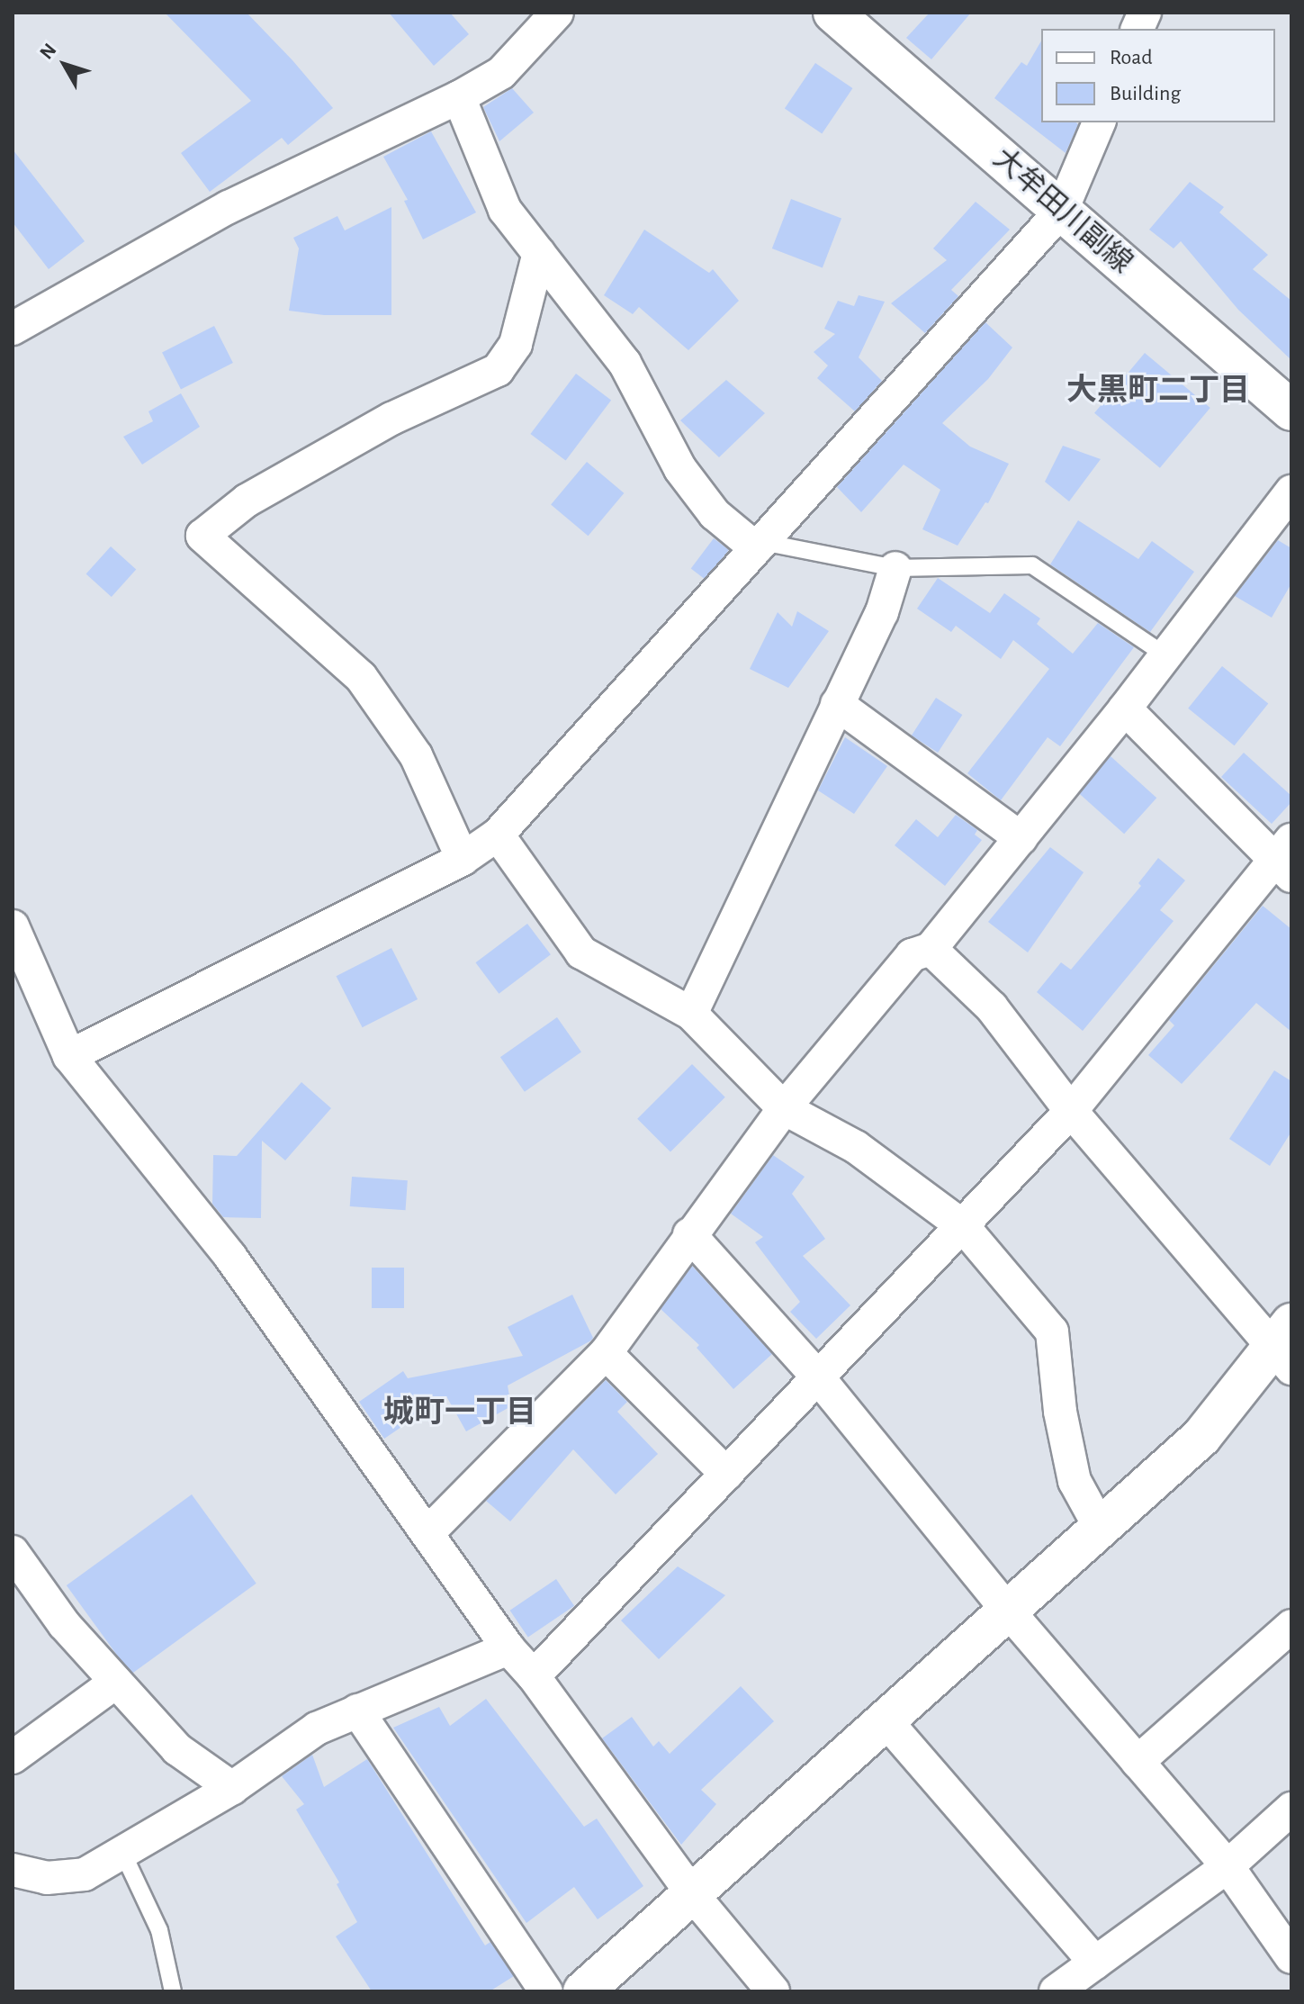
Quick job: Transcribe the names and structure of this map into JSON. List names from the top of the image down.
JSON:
{
  "streets": {
    "street": ["大牟田川副線"]
  },
  "districts": ["大黒町二丁目", "城町一丁目"],
  "legend": ["Road", "Building"],
  "north": "top left"
}
